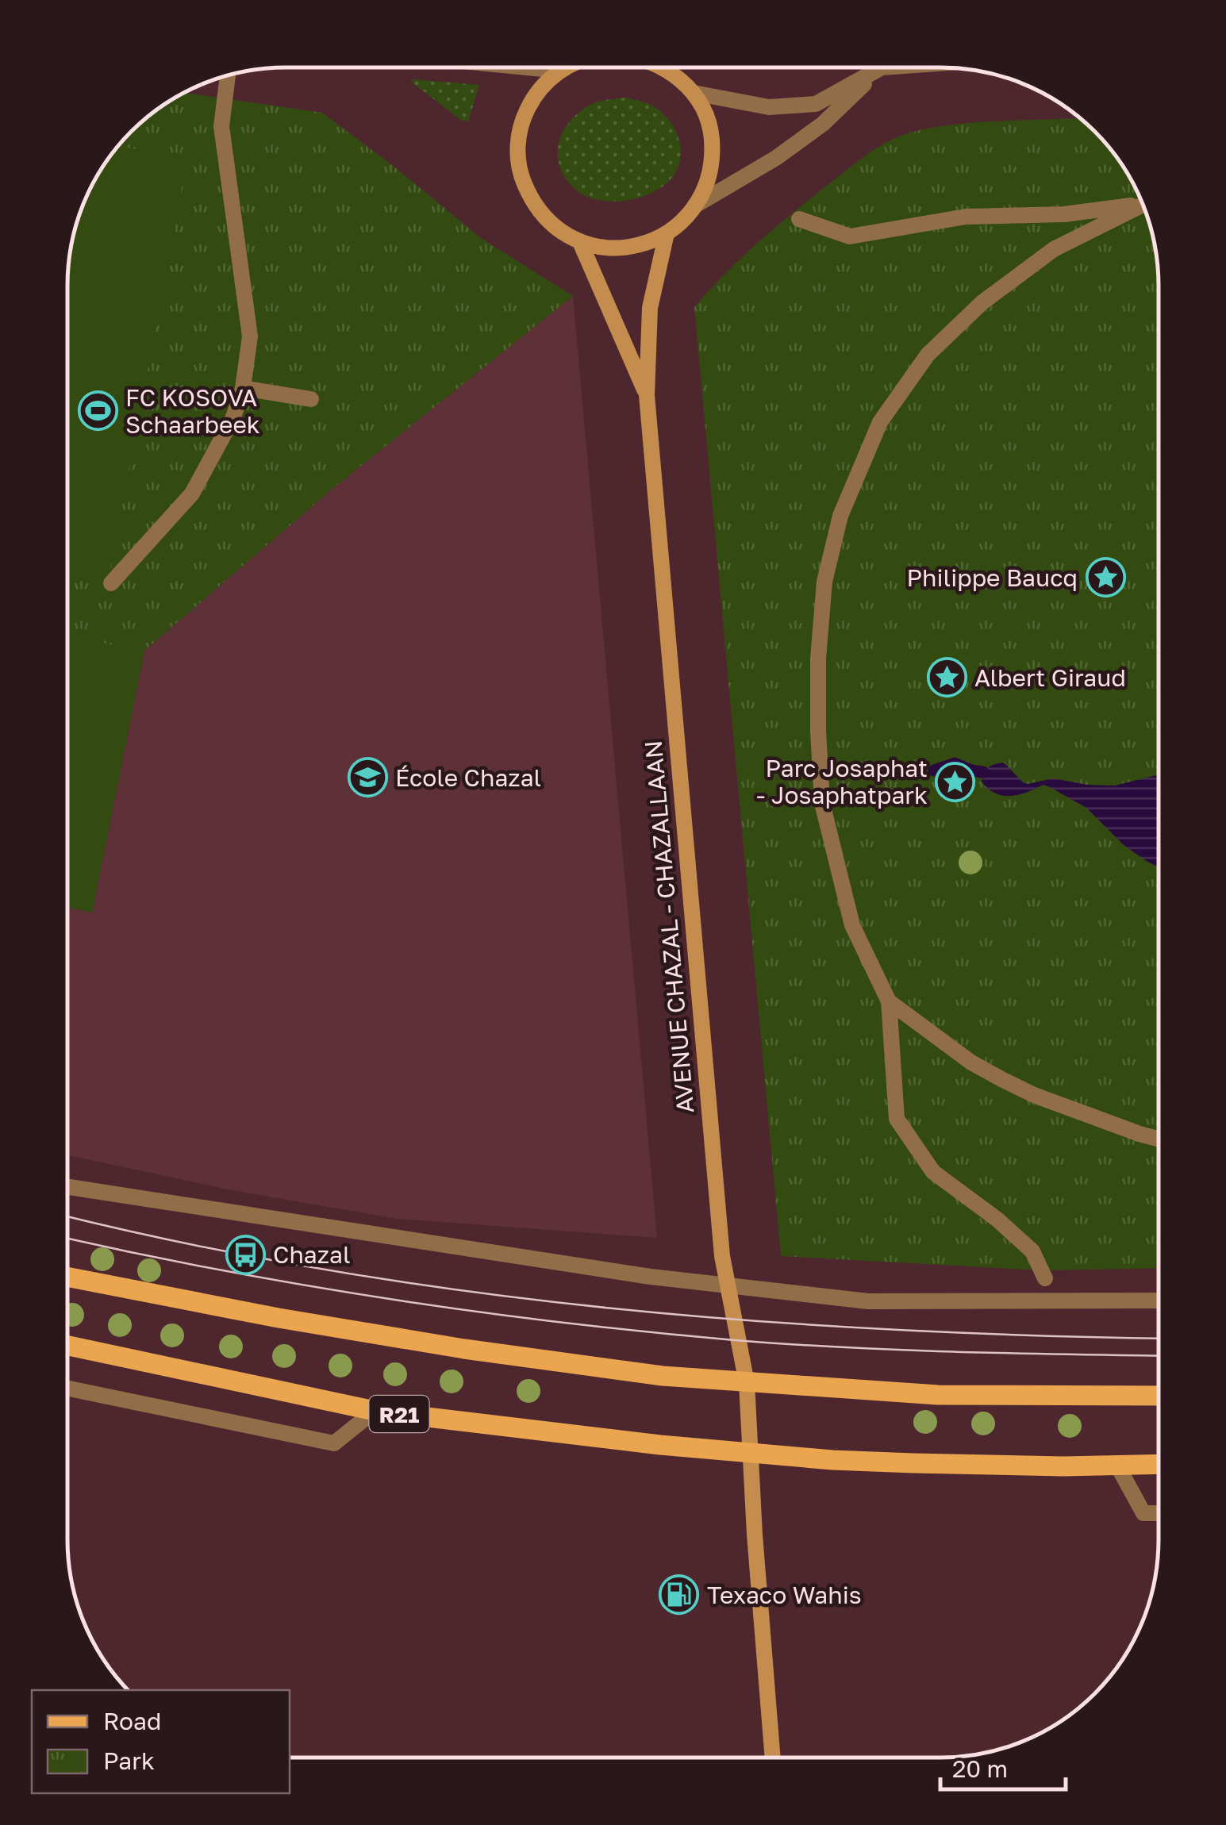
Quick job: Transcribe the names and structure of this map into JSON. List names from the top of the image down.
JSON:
{
  "streets": {
    "main road": ["R21"],
    "street": ["AVENUE CHAZAL - CHAZALLAAN"]
  },
  "crossings": [
    ["AVENUE CHAZAL - CHAZALLAAN", "R21"]
  ],
  "places": {
    "sports": ["FC KOSOVA Schaarbeek"],
    "place": ["Philippe Baucq", "Albert Giraud", "Parc Josaphat - Josaphatpark"],
    "school or university": ["École Chazal"],
    "bus stop": ["Chazal"],
    "fuel station": ["Texaco Wahis"]
  },
  "legend": ["Road", "Park"],
  "scale_bar": "20 m"
}
